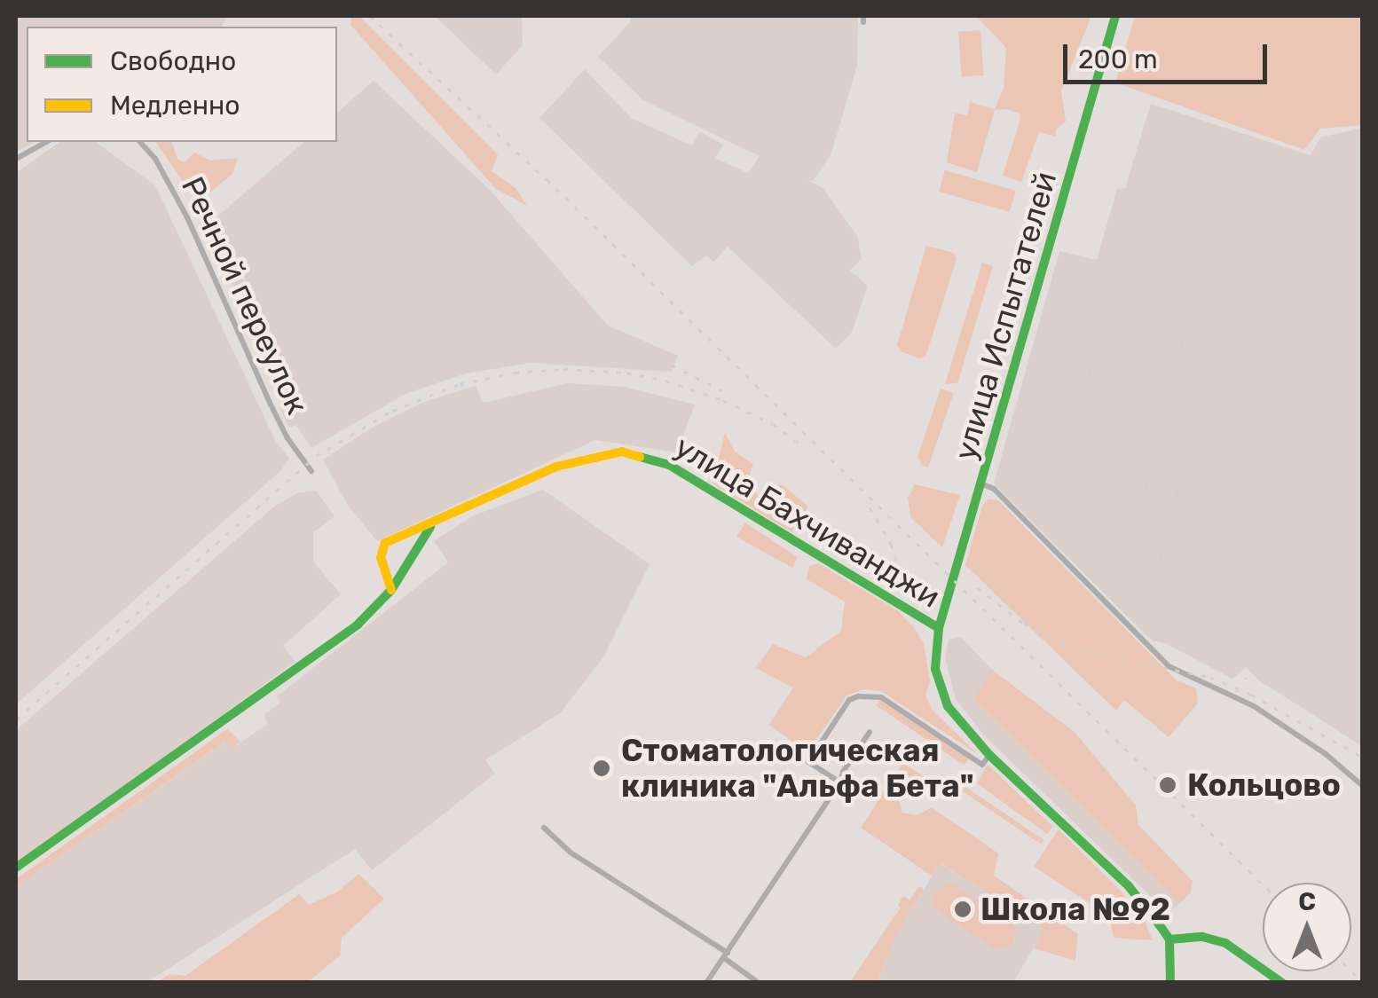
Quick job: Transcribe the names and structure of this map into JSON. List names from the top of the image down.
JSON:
{
  "streets": {
    "main road": ["улица Испытателей", "улица Бахчиванджи"],
    "street": ["Речной переулок"]
  },
  "crossings": [
    ["улица Испытателей", "улица Бахчиванджи"]
  ],
  "places": ["Стоматологическая клиника \"Альфа Бета\"", "Кольцово", "Школа №92"],
  "legend": ["Свободно", "Медленно"],
  "scale_bar": "200 m",
  "north": "top"
}
